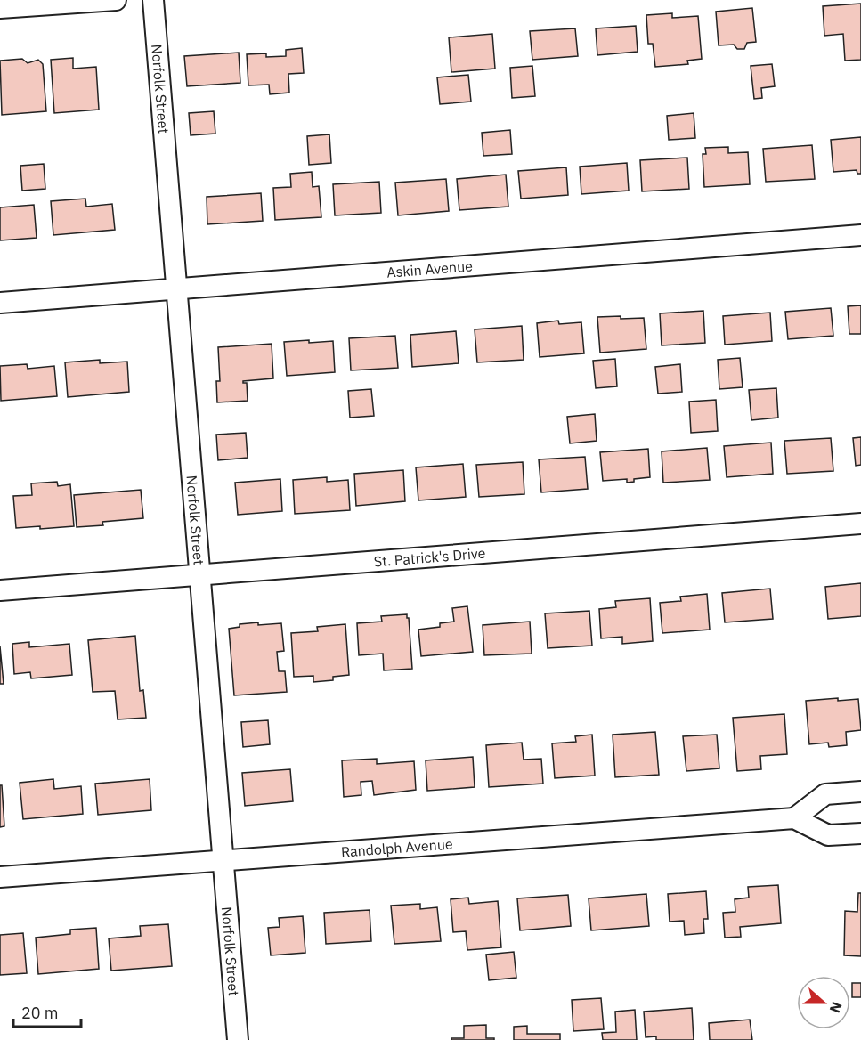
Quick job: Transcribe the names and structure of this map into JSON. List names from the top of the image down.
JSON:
{
  "streets": {
    "street": [
      "Norfolk Street",
      "Askin Avenue",
      "St. Patrick's Drive",
      "Randolph Avenue"
    ]
  },
  "crossings": [
    ["Norfolk Street", "Askin Avenue"],
    ["Norfolk Street", "St. Patrick's Drive"],
    ["Norfolk Street", "Randolph Avenue"]
  ],
  "scale_bar": "20 m",
  "north": "right"
}
